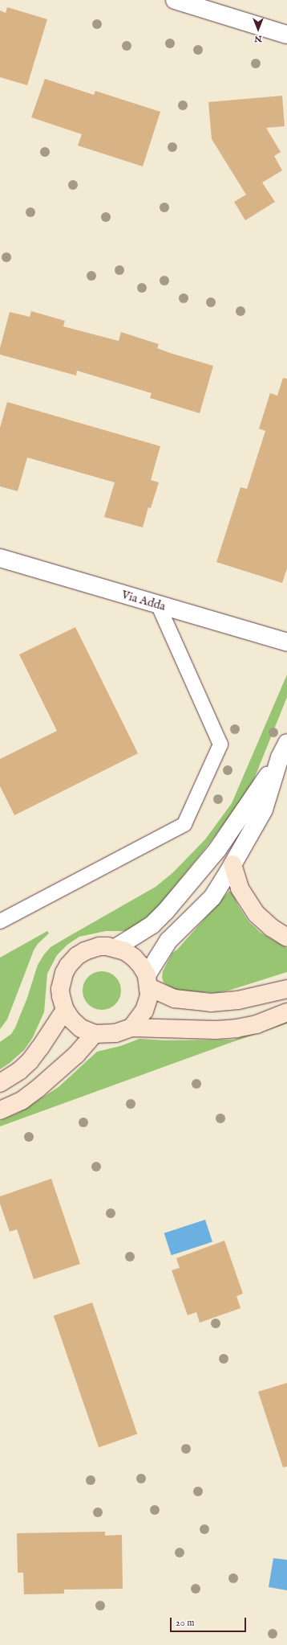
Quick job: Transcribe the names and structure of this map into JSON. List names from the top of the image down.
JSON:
{
  "streets": {
    "street": ["Via Adda"]
  },
  "scale_bar": "20 m",
  "north": "bottom"
}
